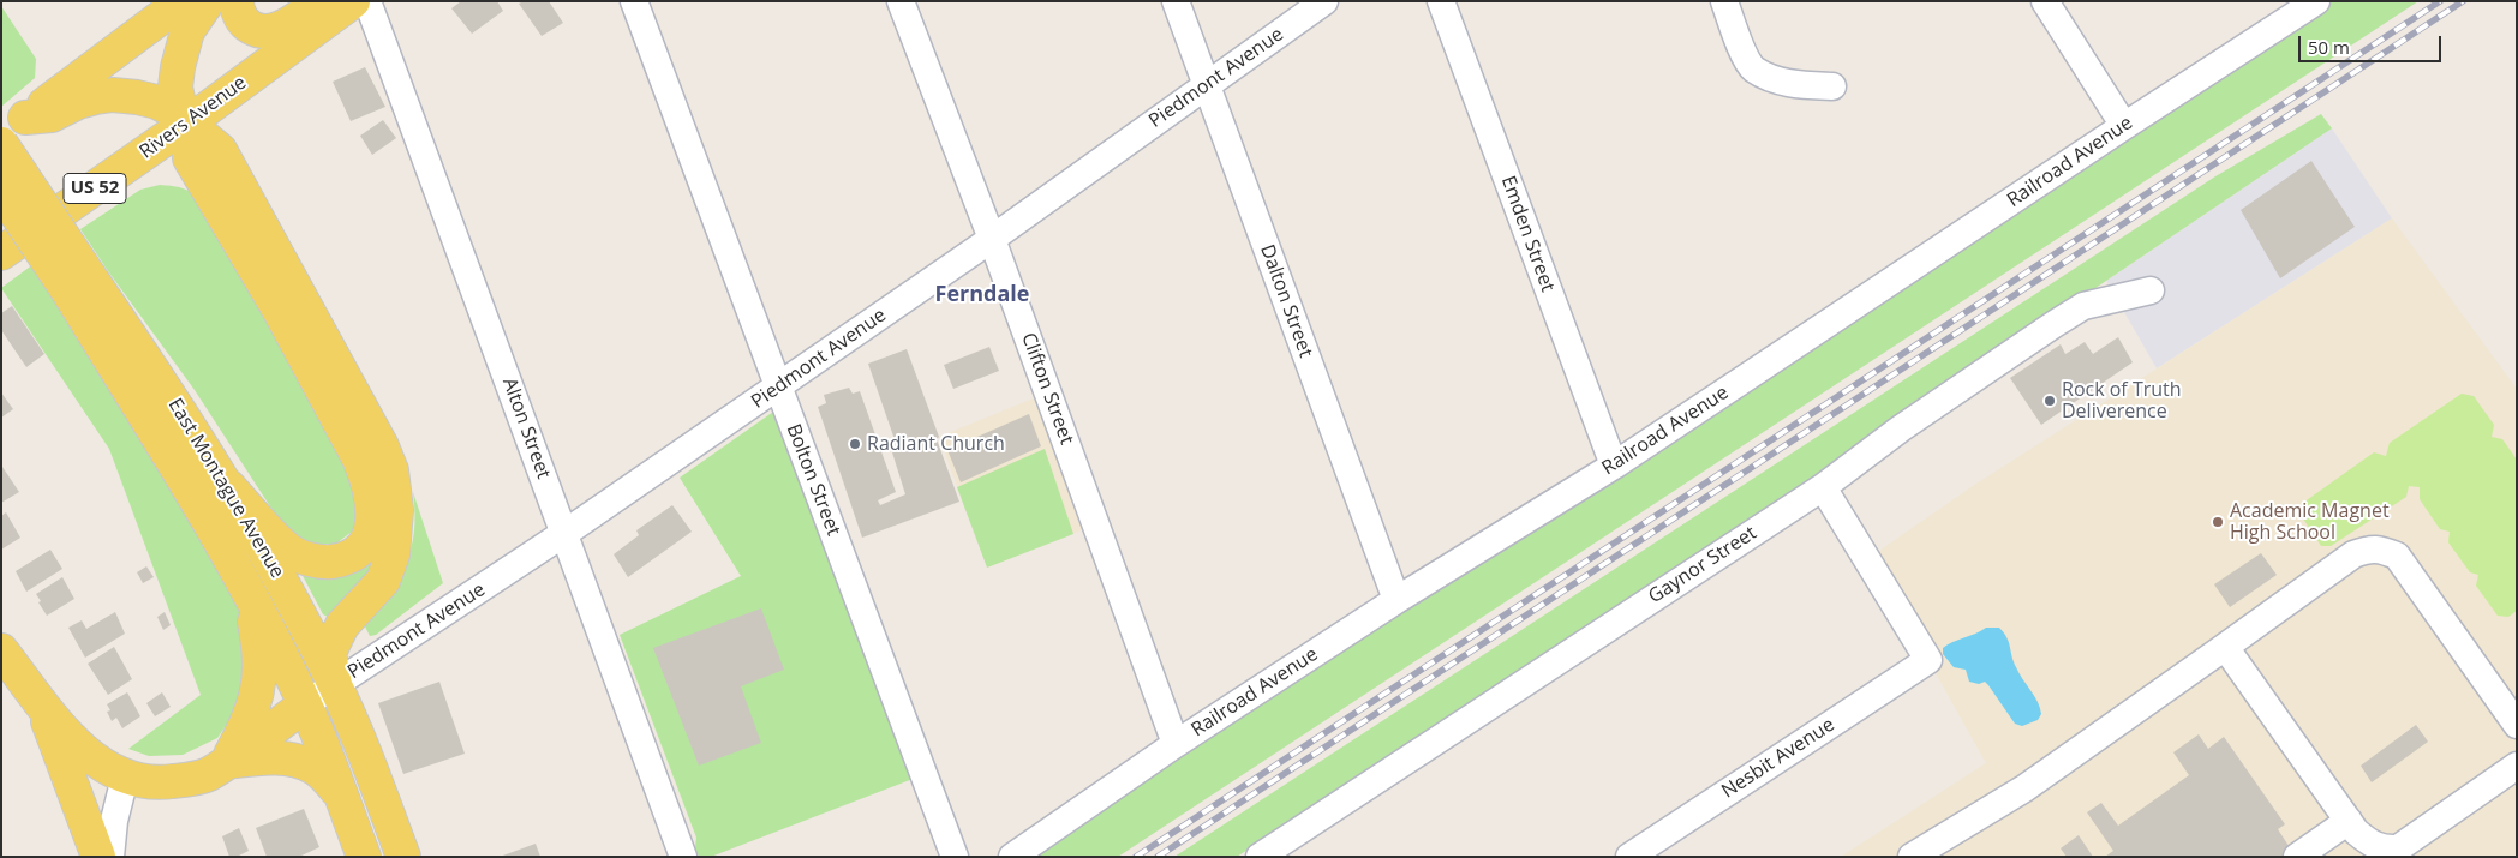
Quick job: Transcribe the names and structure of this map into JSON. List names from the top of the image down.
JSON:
{
  "streets": {
    "main road": ["Rivers Avenue", "US 52", "East Montague Avenue"],
    "street": [
      "Piedmont Avenue",
      "Railroad Avenue",
      "Emden Street",
      "Dalton Street",
      "Clifton Street",
      "Alton Street",
      "Bolton Street",
      "Gaynor Street",
      "Nesbit Avenue"
    ]
  },
  "crossings": [
    ["Piedmont Avenue", "Dalton Street"],
    ["Piedmont Avenue", "Clifton Street"],
    ["Piedmont Avenue", "Alton Street"],
    ["Piedmont Avenue", "Bolton Street"],
    ["Piedmont Avenue", "East Montague Avenue"],
    ["Railroad Avenue", "Emden Street"],
    ["Railroad Avenue", "Dalton Street"],
    ["Railroad Avenue", "Clifton Street"],
    ["Gaynor Street", "Nesbit Avenue"]
  ],
  "districts": ["Ferndale"],
  "places": ["Rock of Truth Deliverence", "Radiant Church", "Academic Magnet High School"],
  "scale_bar": "50 m"
}
